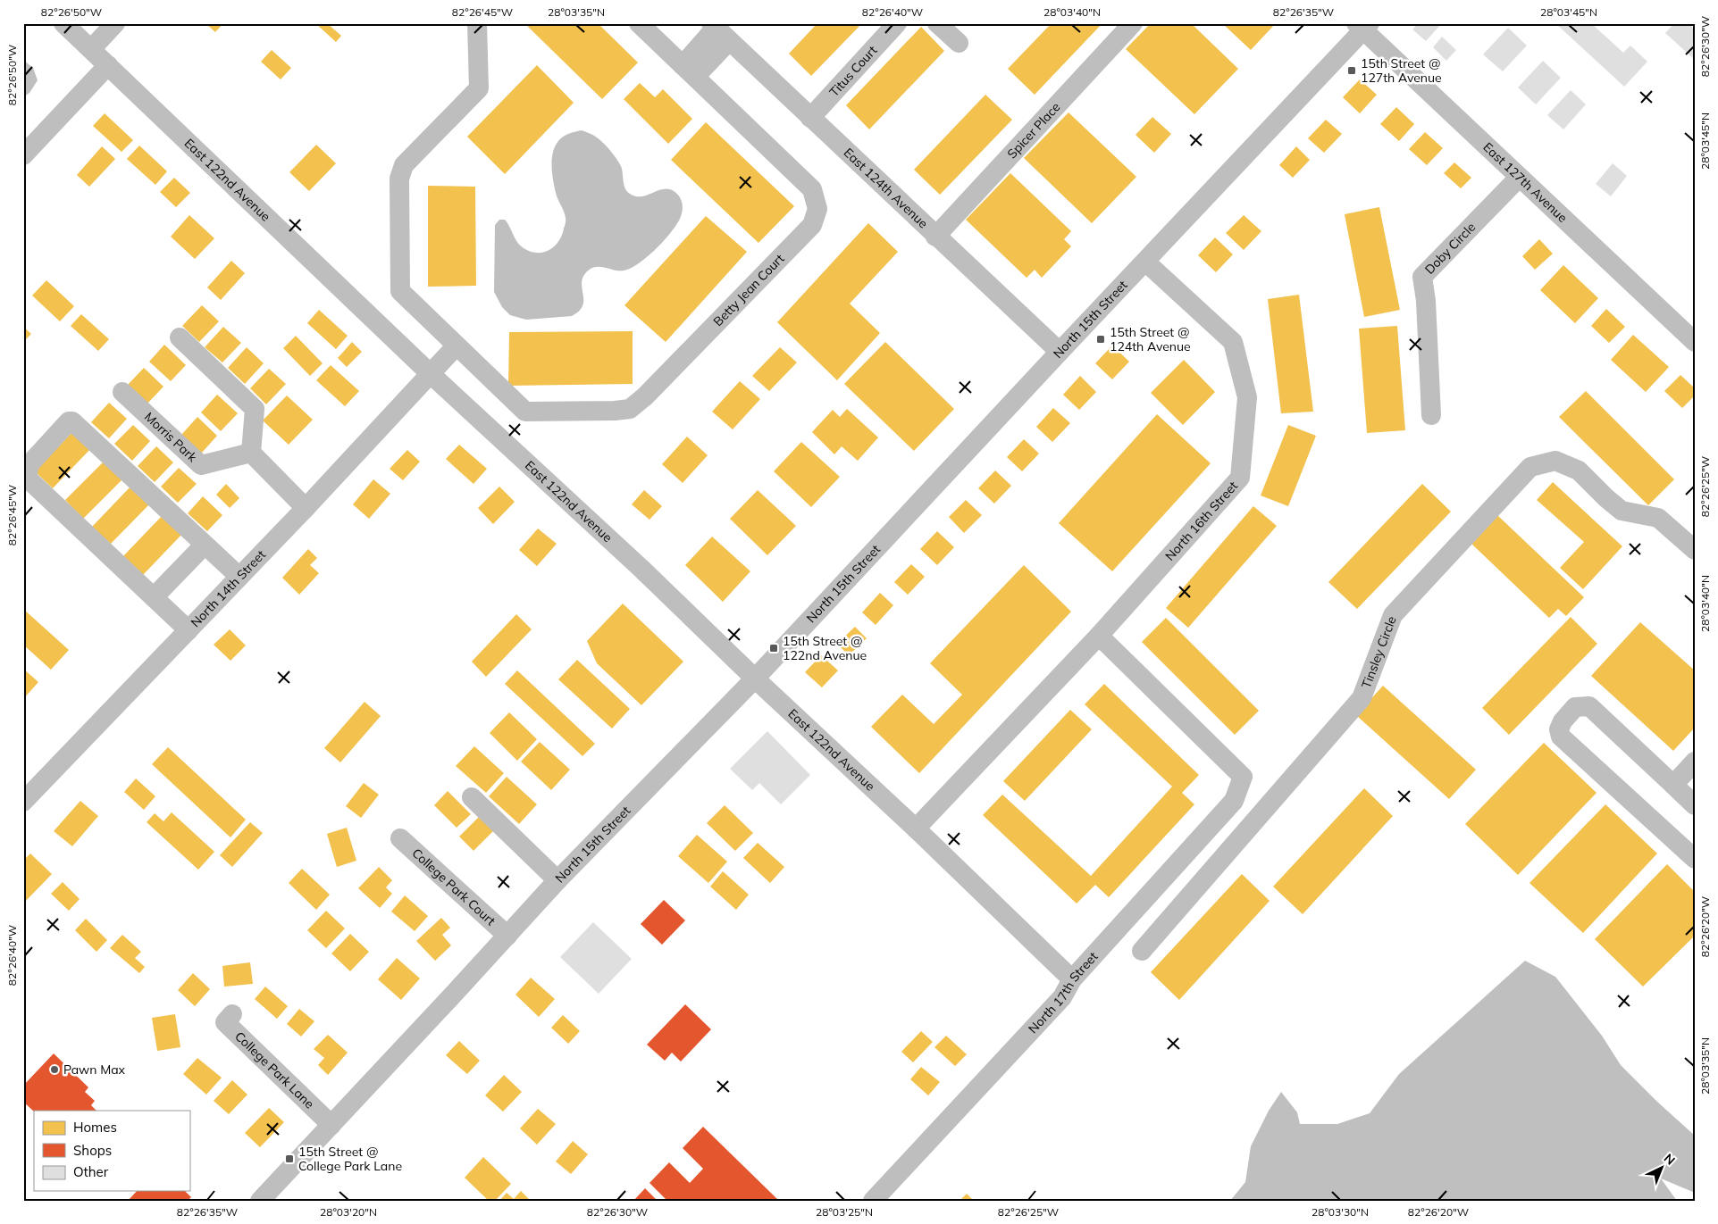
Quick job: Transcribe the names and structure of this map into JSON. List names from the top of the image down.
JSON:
{
  "streets": {
    "street": [
      "Titus Court",
      "Spicer Place",
      "East 122nd Avenue",
      "East 127th Avenue",
      "East 124th Avenue",
      "Doby Circle",
      "Betty Jean Court",
      "North 15th Street",
      "Morris Park",
      "North 16th Street",
      "North 14th Street",
      "Tinsley Circle",
      "College Park Court",
      "North 17th Street",
      "College Park Lane"
    ]
  },
  "crossings": [
    ["Titus Court", "East 124th Avenue"],
    ["Spicer Place", "East 124th Avenue"],
    ["East 122nd Avenue", "North 15th Street"],
    ["East 122nd Avenue", "North 16th Street"],
    ["East 122nd Avenue", "North 14th Street"],
    ["East 122nd Avenue", "North 17th Street"],
    ["East 127th Avenue", "Doby Circle"],
    ["East 127th Avenue", "North 15th Street"],
    ["East 124th Avenue", "North 15th Street"],
    ["North 15th Street", "North 16th Street"],
    ["North 15th Street", "College Park Court"],
    ["North 15th Street", "College Park Lane"],
    ["North 16th Street", "North 17th Street"]
  ],
  "places": {
    "transit": [
      "15th Street @ 127th Avenue",
      "15th Street @ 124th Avenue",
      "15th Street @ 122nd Avenue",
      "15th Street @ College Park Lane"
    ],
    "other": ["Pawn Max"]
  },
  "legend": ["Homes", "Shops", "Other"],
  "north": "top right",
  "coordinates": [
    "82°26'50\"W",
    "82°26'45\"W",
    "28°03'35\"N",
    "82°26'40\"W",
    "28°03'40\"N",
    "82°26'35\"W",
    "28°03'45\"N",
    "82°26'30\"W",
    "82°26'25\"W",
    "82°26'20\"W",
    "28°03'20\"N",
    "28°03'25\"N",
    "28°03'30\"N"
  ]
}
